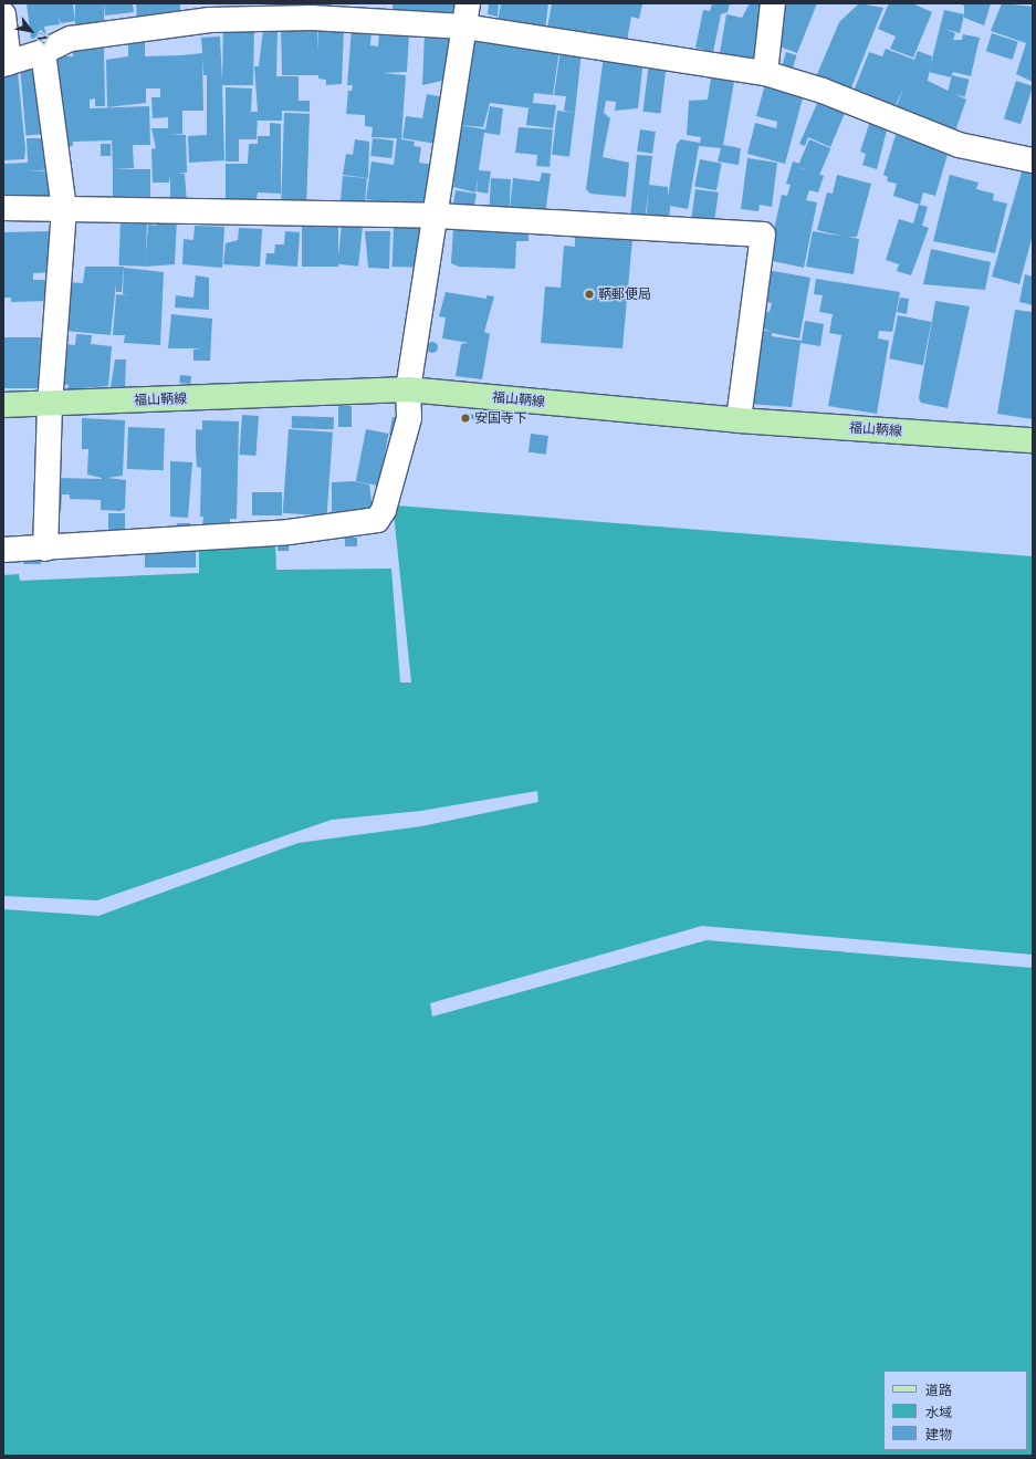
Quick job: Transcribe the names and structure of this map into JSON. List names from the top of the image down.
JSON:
{
  "streets": {
    "main road": ["福山鞆線"]
  },
  "places": ["鞆郵便局", "安国寺下"],
  "legend": ["道路", "水域", "建物"],
  "north": "bottom right"
}
